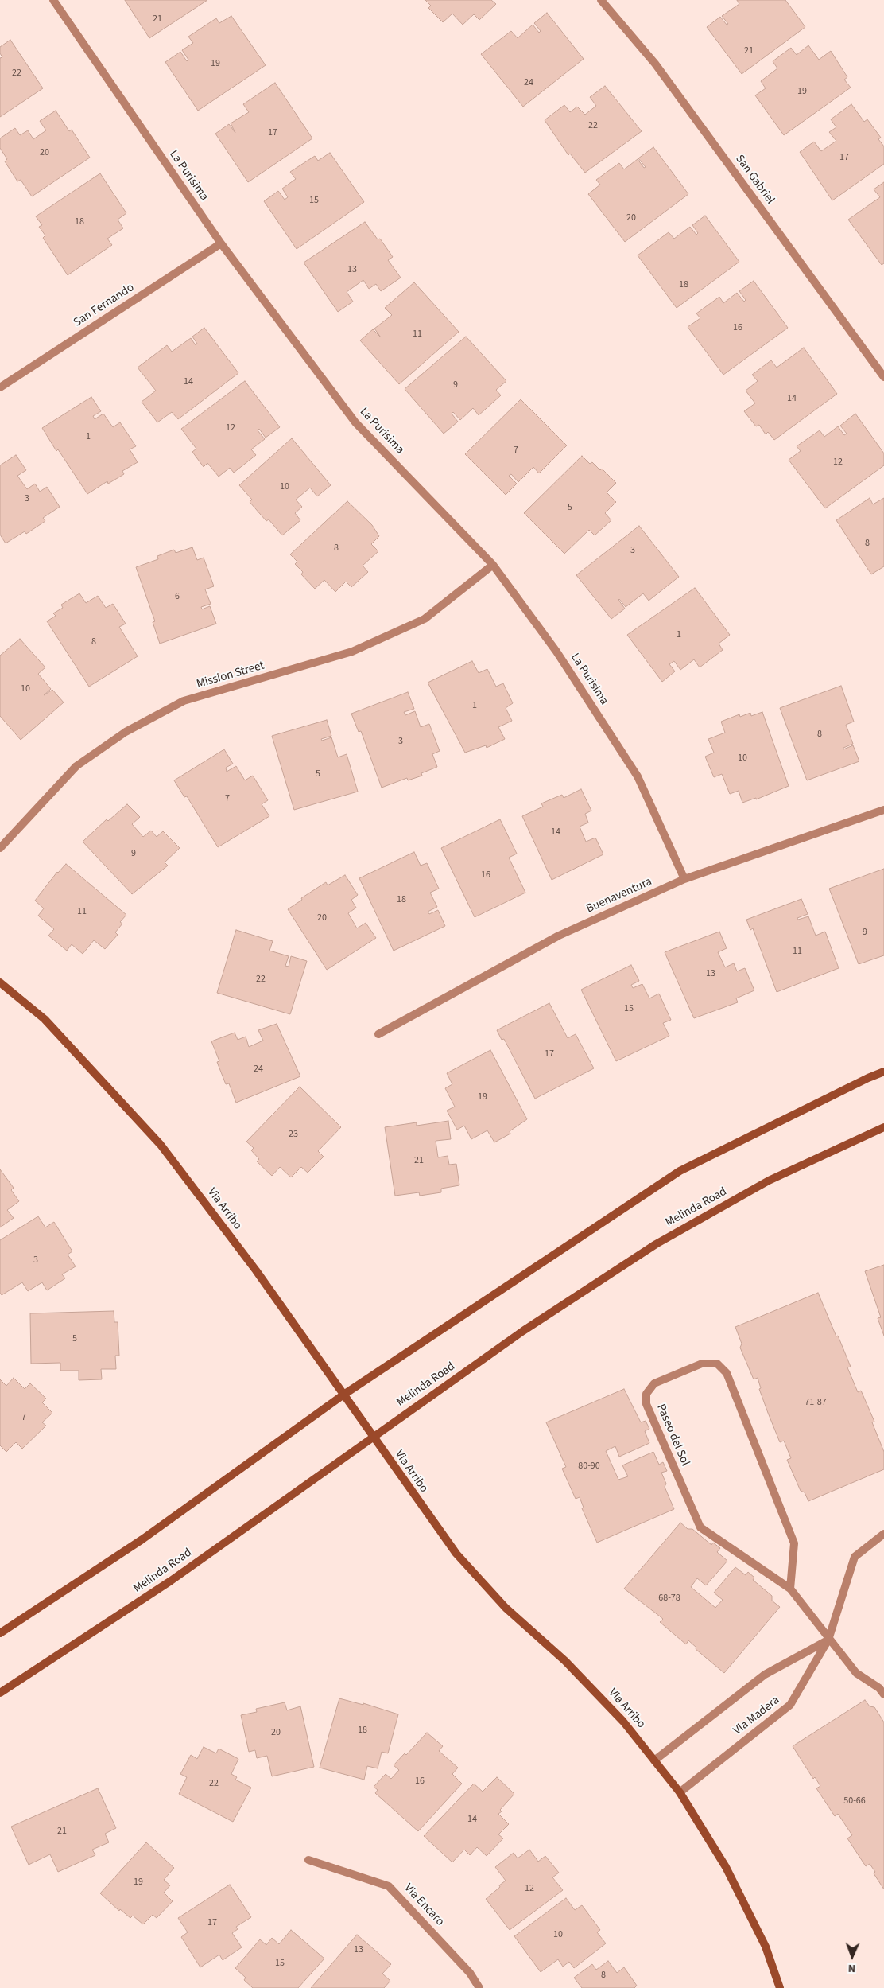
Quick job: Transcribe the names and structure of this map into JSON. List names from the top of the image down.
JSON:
{
  "streets": {
    "main road": ["Melinda Road", "Via Arribo"],
    "street": [
      "La Purisima",
      "San Gabriel",
      "San Fernando",
      "Mission Street",
      "Buenaventura",
      "Paseo del Sol",
      "Via Madera",
      "Via Encaro"
    ]
  },
  "crossings": [
    ["La Purisima", "San Fernando"],
    ["La Purisima", "Mission Street"],
    ["La Purisima", "Buenaventura"],
    ["Melinda Road", "Via Arribo"],
    ["Via Arribo", "Via Madera"],
    ["Paseo del Sol", "Via Madera"]
  ],
  "house_numbers": [
    "21",
    "21",
    "19",
    "22",
    "24",
    "19",
    "22",
    "17",
    "20",
    "17",
    "15",
    "20",
    "18",
    "13",
    "18",
    "16",
    "11",
    "14",
    "9",
    "14",
    "12",
    "1",
    "7",
    "12",
    "10",
    "3",
    "5",
    "8",
    "8",
    "3",
    "6",
    "1",
    "8",
    "10",
    "1",
    "8",
    "3",
    "10",
    "5",
    "7",
    "14",
    "9",
    "16",
    "18",
    "11",
    "20",
    "9",
    "11",
    "13",
    "22",
    "15",
    "17",
    "24",
    "19",
    "23",
    "21",
    "3",
    "5",
    "71-87",
    "7",
    "80-90",
    "68-78",
    "18",
    "20",
    "16",
    "22",
    "50-66",
    "14",
    "21",
    "19",
    "12",
    "17",
    "10",
    "13",
    "15",
    "8"
  ],
  "north": "bottom"
}
